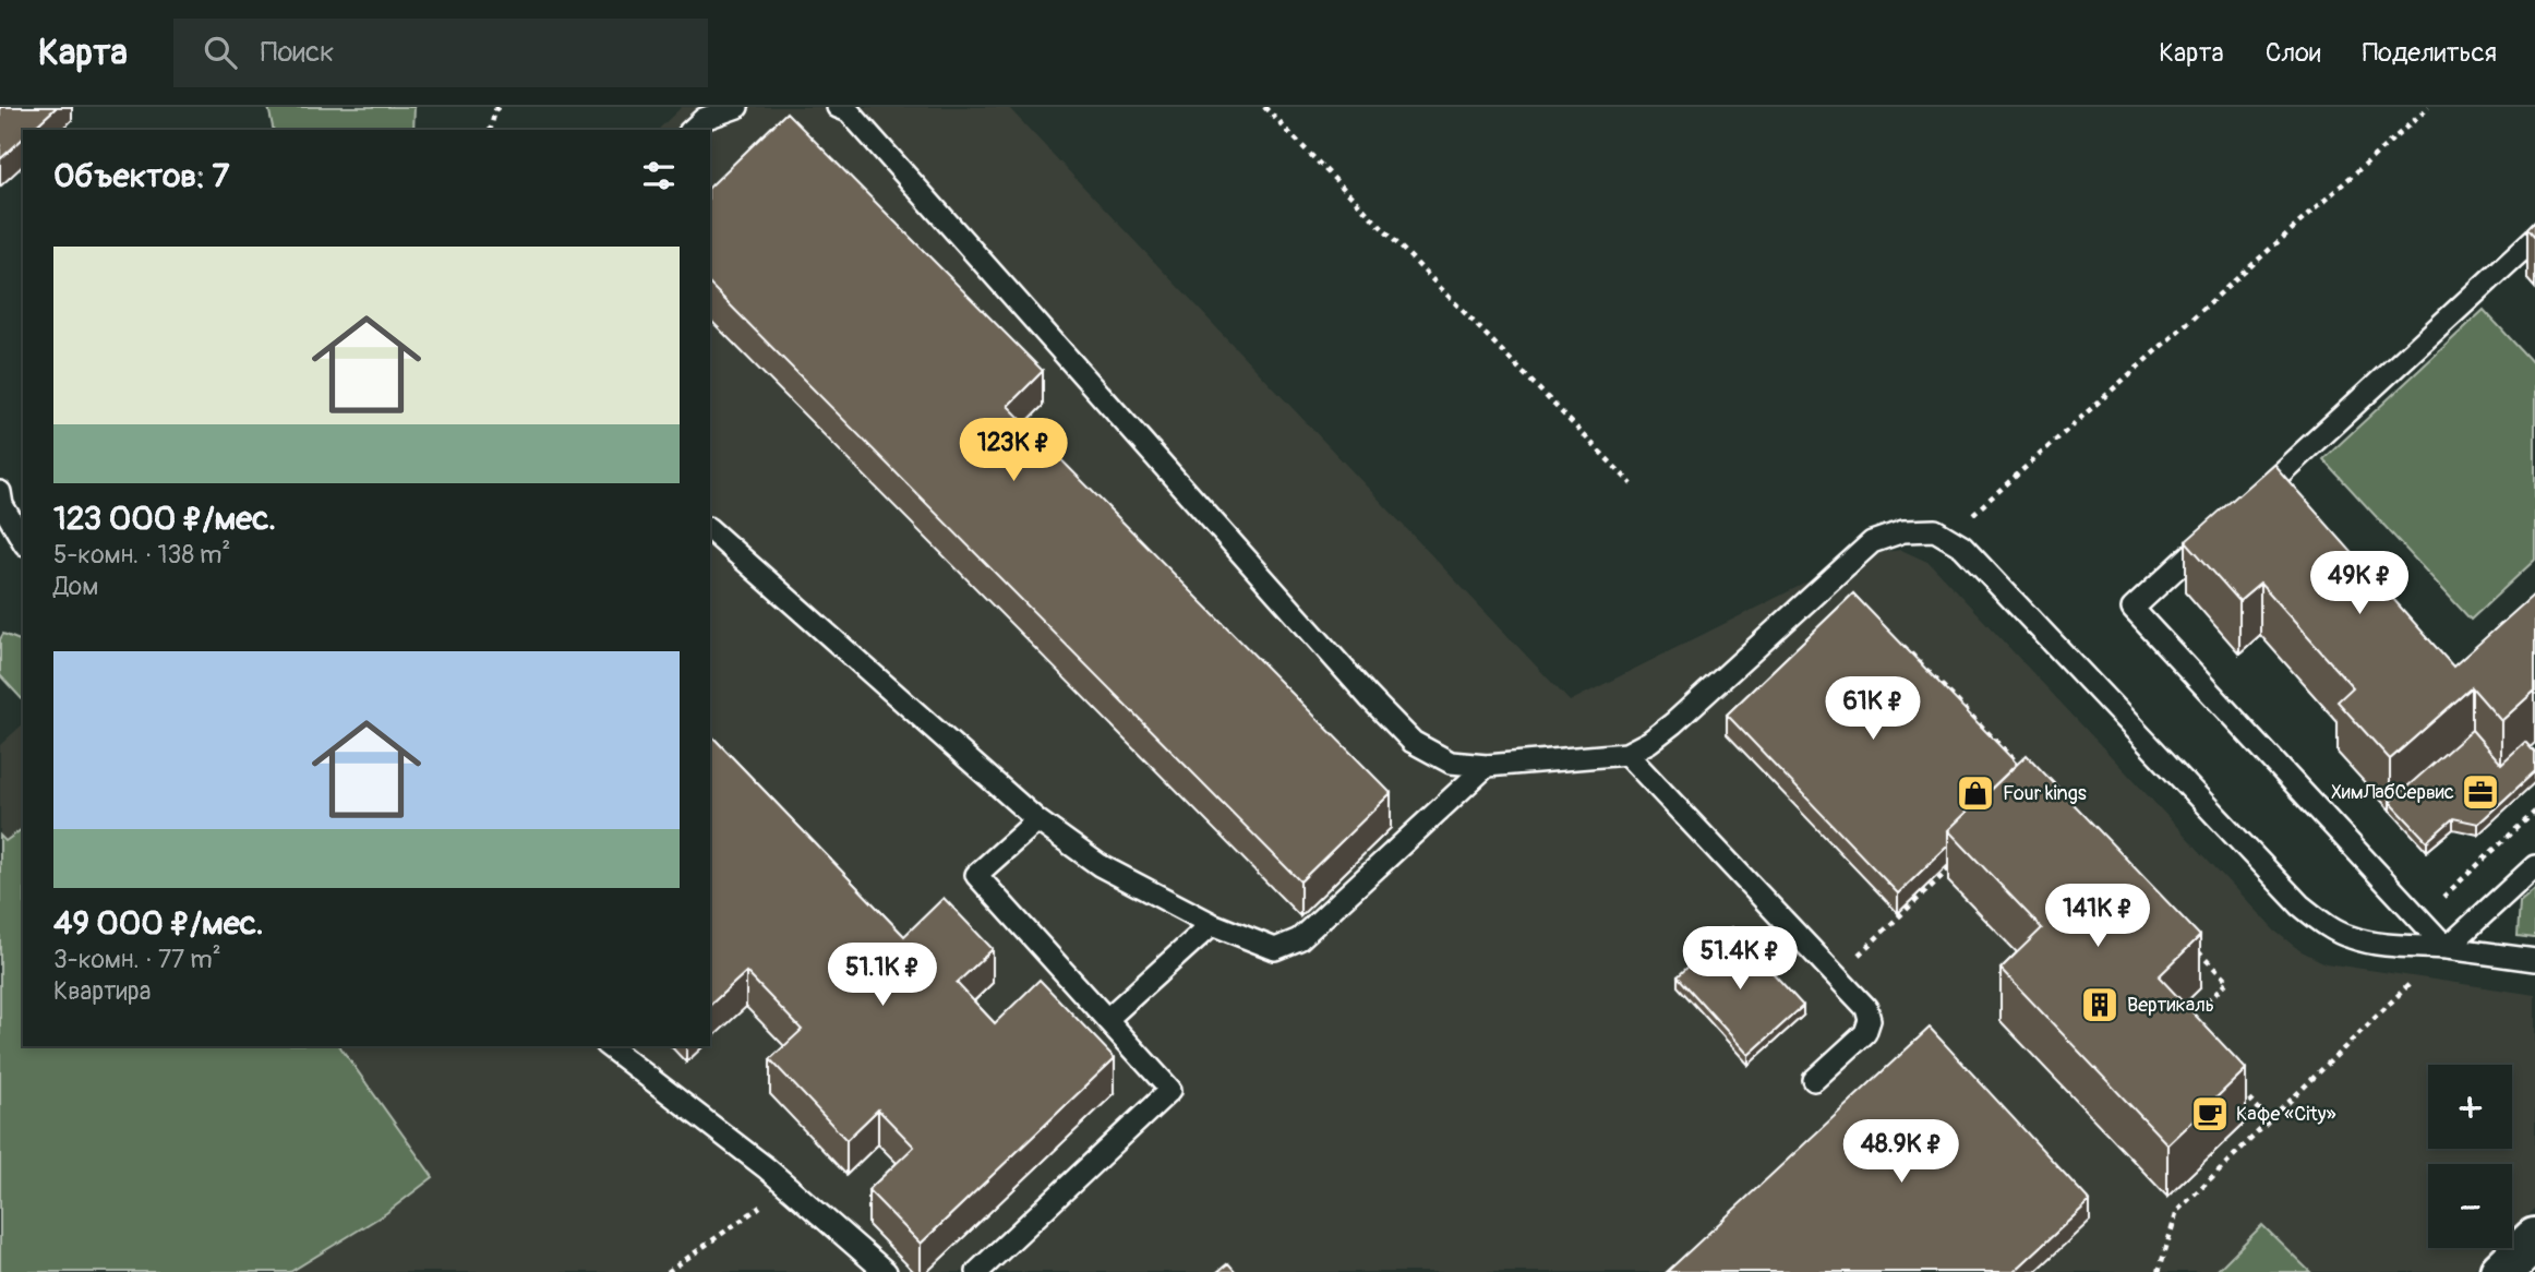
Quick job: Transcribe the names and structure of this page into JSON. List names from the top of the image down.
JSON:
{
  "places": {
    "office": ["ХимЛабСервис"],
    "shop": ["Four kings"],
    "building": ["Вертикаль"],
    "cafe": ["Кафе «City»"]
  },
  "page": {
    "header": "Карта",
    "search": "Поиск",
    "nav": ["Карта", "Слои", "Поделиться"],
    "heading": "Объектов: 7",
    "list": [
      {
        "name": "123 000 ₽/мес.",
        "note": "5-комн. · 138 m² · Дом"
      },
      {
        "name": "49 000 ₽/мес.",
        "note": "3-комн. · 77 m² · Квартира"
      }
    ],
    "price": [
      "123K ₽",
      "49K ₽",
      "61K ₽",
      "141K ₽",
      "51.4K ₽",
      "51.1K ₽",
      "48.9K ₽"
    ],
    "map_buttons": ["+", "−"]
  }
}
